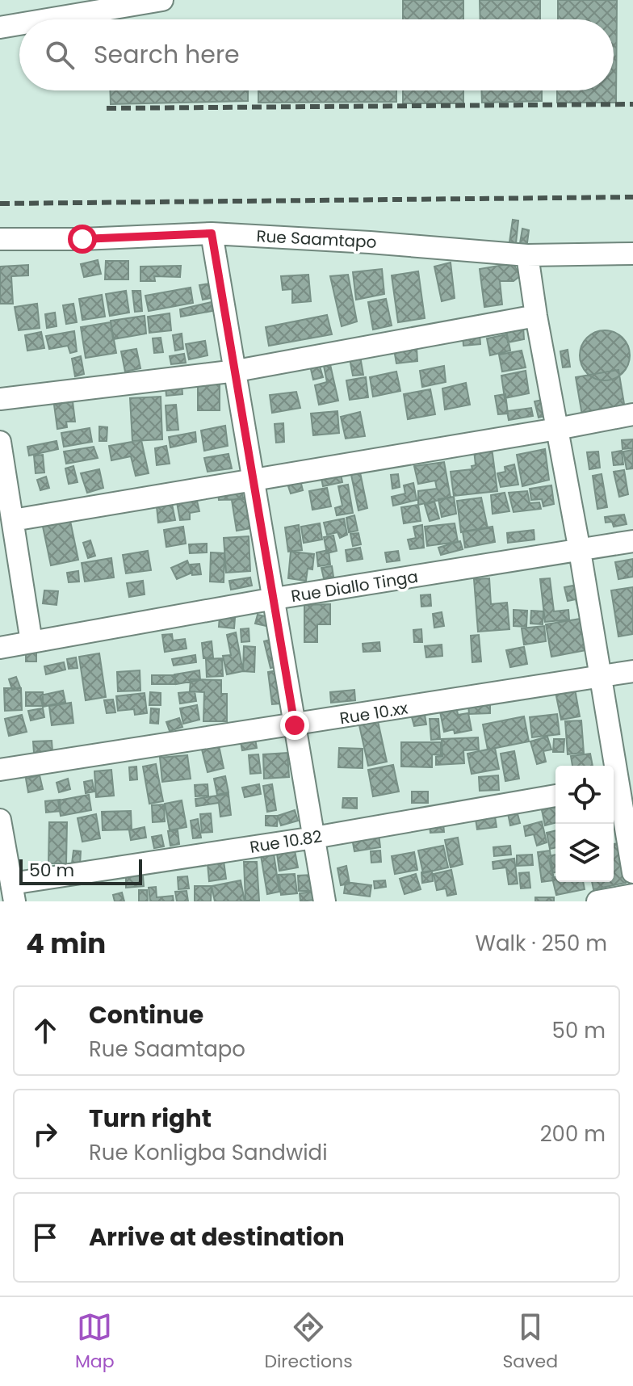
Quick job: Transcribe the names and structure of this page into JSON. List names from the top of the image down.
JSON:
{
  "streets": {
    "street": [
      "Rue Saamtapo",
      "Rue Diallo Tinga",
      "Rue 10.xx",
      "Rue 10.82"
    ]
  },
  "scale_bar": "50 m",
  "page": {
    "search": "Search here",
    "scale": "50 m",
    "heading": ["4 min", "Walk · 250 m"],
    "list": [
      ["Continue", "Rue Saamtapo", "50 m"],
      ["Turn right", "Rue Konligba Sandwidi", "200 m"],
      "Arrive at destination"
    ],
    "nav": ["Map", "Directions", "Saved"]
  }
}
